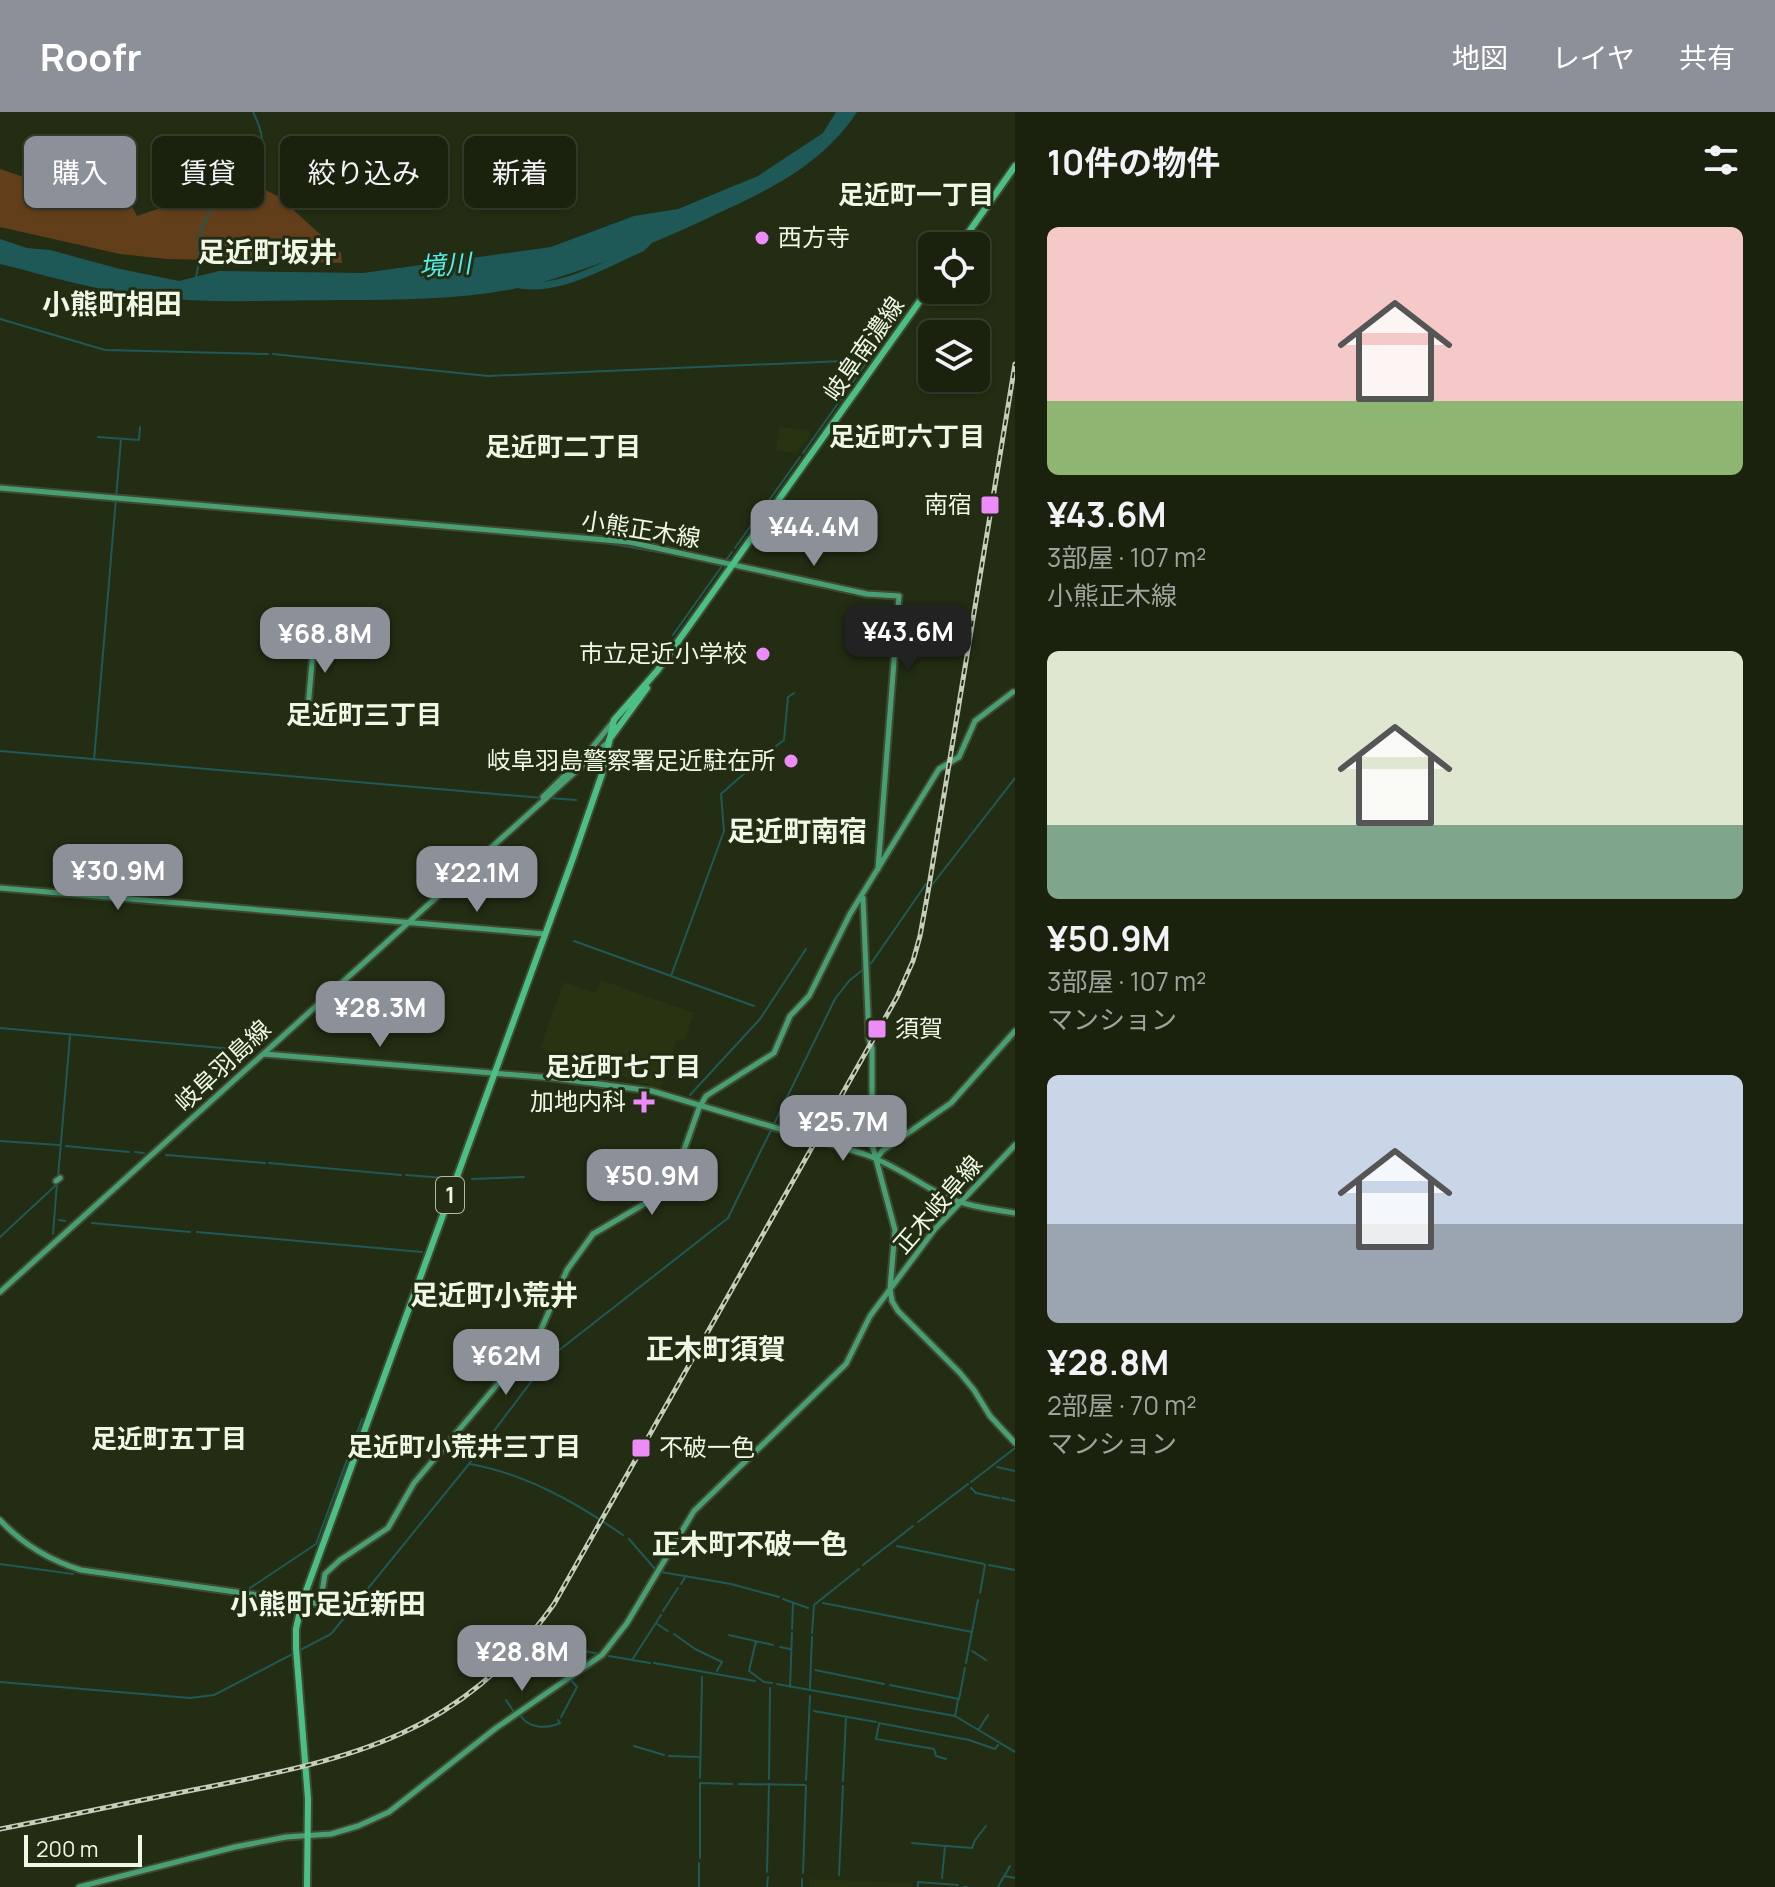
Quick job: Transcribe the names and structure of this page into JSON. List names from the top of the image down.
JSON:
{
  "streets": {
    "main road": ["岐阜南濃線", "1"],
    "street": ["小熊正木線", "岐阜羽島線", "正木岐阜線"]
  },
  "crossings": [
    ["岐阜南濃線", "小熊正木線"],
    ["岐阜南濃線", "岐阜羽島線"],
    ["岐阜南濃線", "1"],
    ["岐阜南濃線", "正木岐阜線"],
    ["1", "正木岐阜線"]
  ],
  "districts": [
    "足近町一丁目",
    "足近町坂井",
    "小熊町相田",
    "足近町六丁目",
    "足近町二丁目",
    "足近町三丁目",
    "足近町南宿",
    "足近町七丁目",
    "足近町小荒井",
    "正木町須賀",
    "足近町五丁目",
    "足近町小荒井三丁目",
    "正木町不破一色",
    "小熊町足近新田"
  ],
  "water": ["境川"],
  "places": {
    "other": ["西方寺", "市立足近小学校", "岐阜羽島警察署足近駐在所"],
    "transit": ["南宿", "須賀", "不破一色"],
    "health": ["加地内科"]
  },
  "scale_bar": "200 m",
  "page": {
    "header": "Roofr",
    "nav": ["地図", "レイヤ", "共有"],
    "heading": "10件の物件",
    "chip": [
      "購入",
      "賃貸",
      "絞り込み",
      "新着"
    ],
    "list": [
      {
        "name": "¥43.6M",
        "note": "3部屋 · 107 m² · 小熊正木線"
      },
      {
        "name": "¥50.9M",
        "note": "3部屋 · 107 m² · マンション"
      },
      {
        "name": "¥28.8M",
        "note": "2部屋 · 70 m² · マンション"
      }
    ],
    "price": [
      "¥44.4M",
      "¥43.6M",
      "¥68.8M",
      "¥30.9M",
      "¥22.1M",
      "¥28.3M",
      "¥25.7M",
      "¥50.9M",
      "¥62M",
      "¥28.8M"
    ],
    "scale": "200 m"
  }
}
